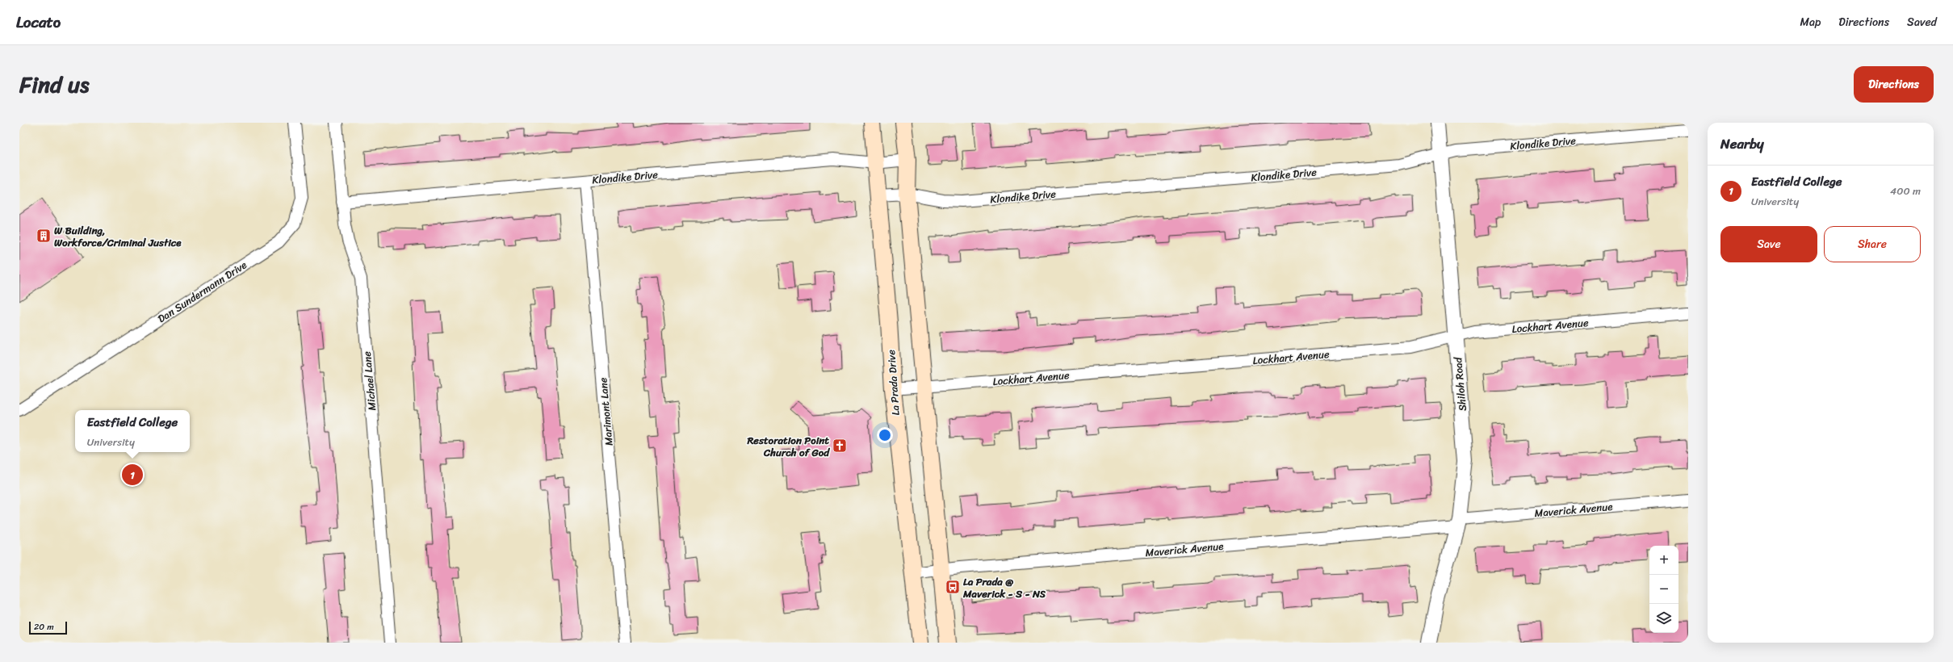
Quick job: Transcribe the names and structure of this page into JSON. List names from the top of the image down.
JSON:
{
  "streets": {
    "main road": ["La Prada Drive"],
    "street": [
      "Klondike Drive",
      "Dan Sundermann Drive",
      "Lockhart Avenue",
      "Michael Lane",
      "Shiloh Road",
      "Marimont Lane",
      "Maverick Avenue"
    ]
  },
  "crossings": [
    ["Klondike Drive", "Michael Lane"],
    ["Klondike Drive", "La Prada Drive"],
    ["Klondike Drive", "Shiloh Road"],
    ["Klondike Drive", "Marimont Lane"],
    ["Lockhart Avenue", "La Prada Drive"],
    ["Lockhart Avenue", "Shiloh Road"],
    ["La Prada Drive", "Maverick Avenue"],
    ["Shiloh Road", "Maverick Avenue"]
  ],
  "places": {
    "building": ["W Building, Workforce/Criminal Justice"],
    "church": ["Restoration Point Church of God"],
    "bus stop": ["La Prada @ Maverick - S - NS"]
  },
  "scale_bar": "20 m",
  "page": {
    "header": "Locato",
    "nav": ["Map", "Directions", "Saved"],
    "title": "Find us",
    "buttons": [
      "Directions",
      ["Save", "Share"]
    ],
    "heading": "Nearby",
    "list": [
      {
        "mark": "1",
        "name": "Eastfield College",
        "note": "University",
        "value": "400 m"
      }
    ],
    "popup": ["Eastfield College", "University"],
    "pins": "1",
    "map_buttons": ["+", "−"],
    "scale": "20 m"
  }
}
